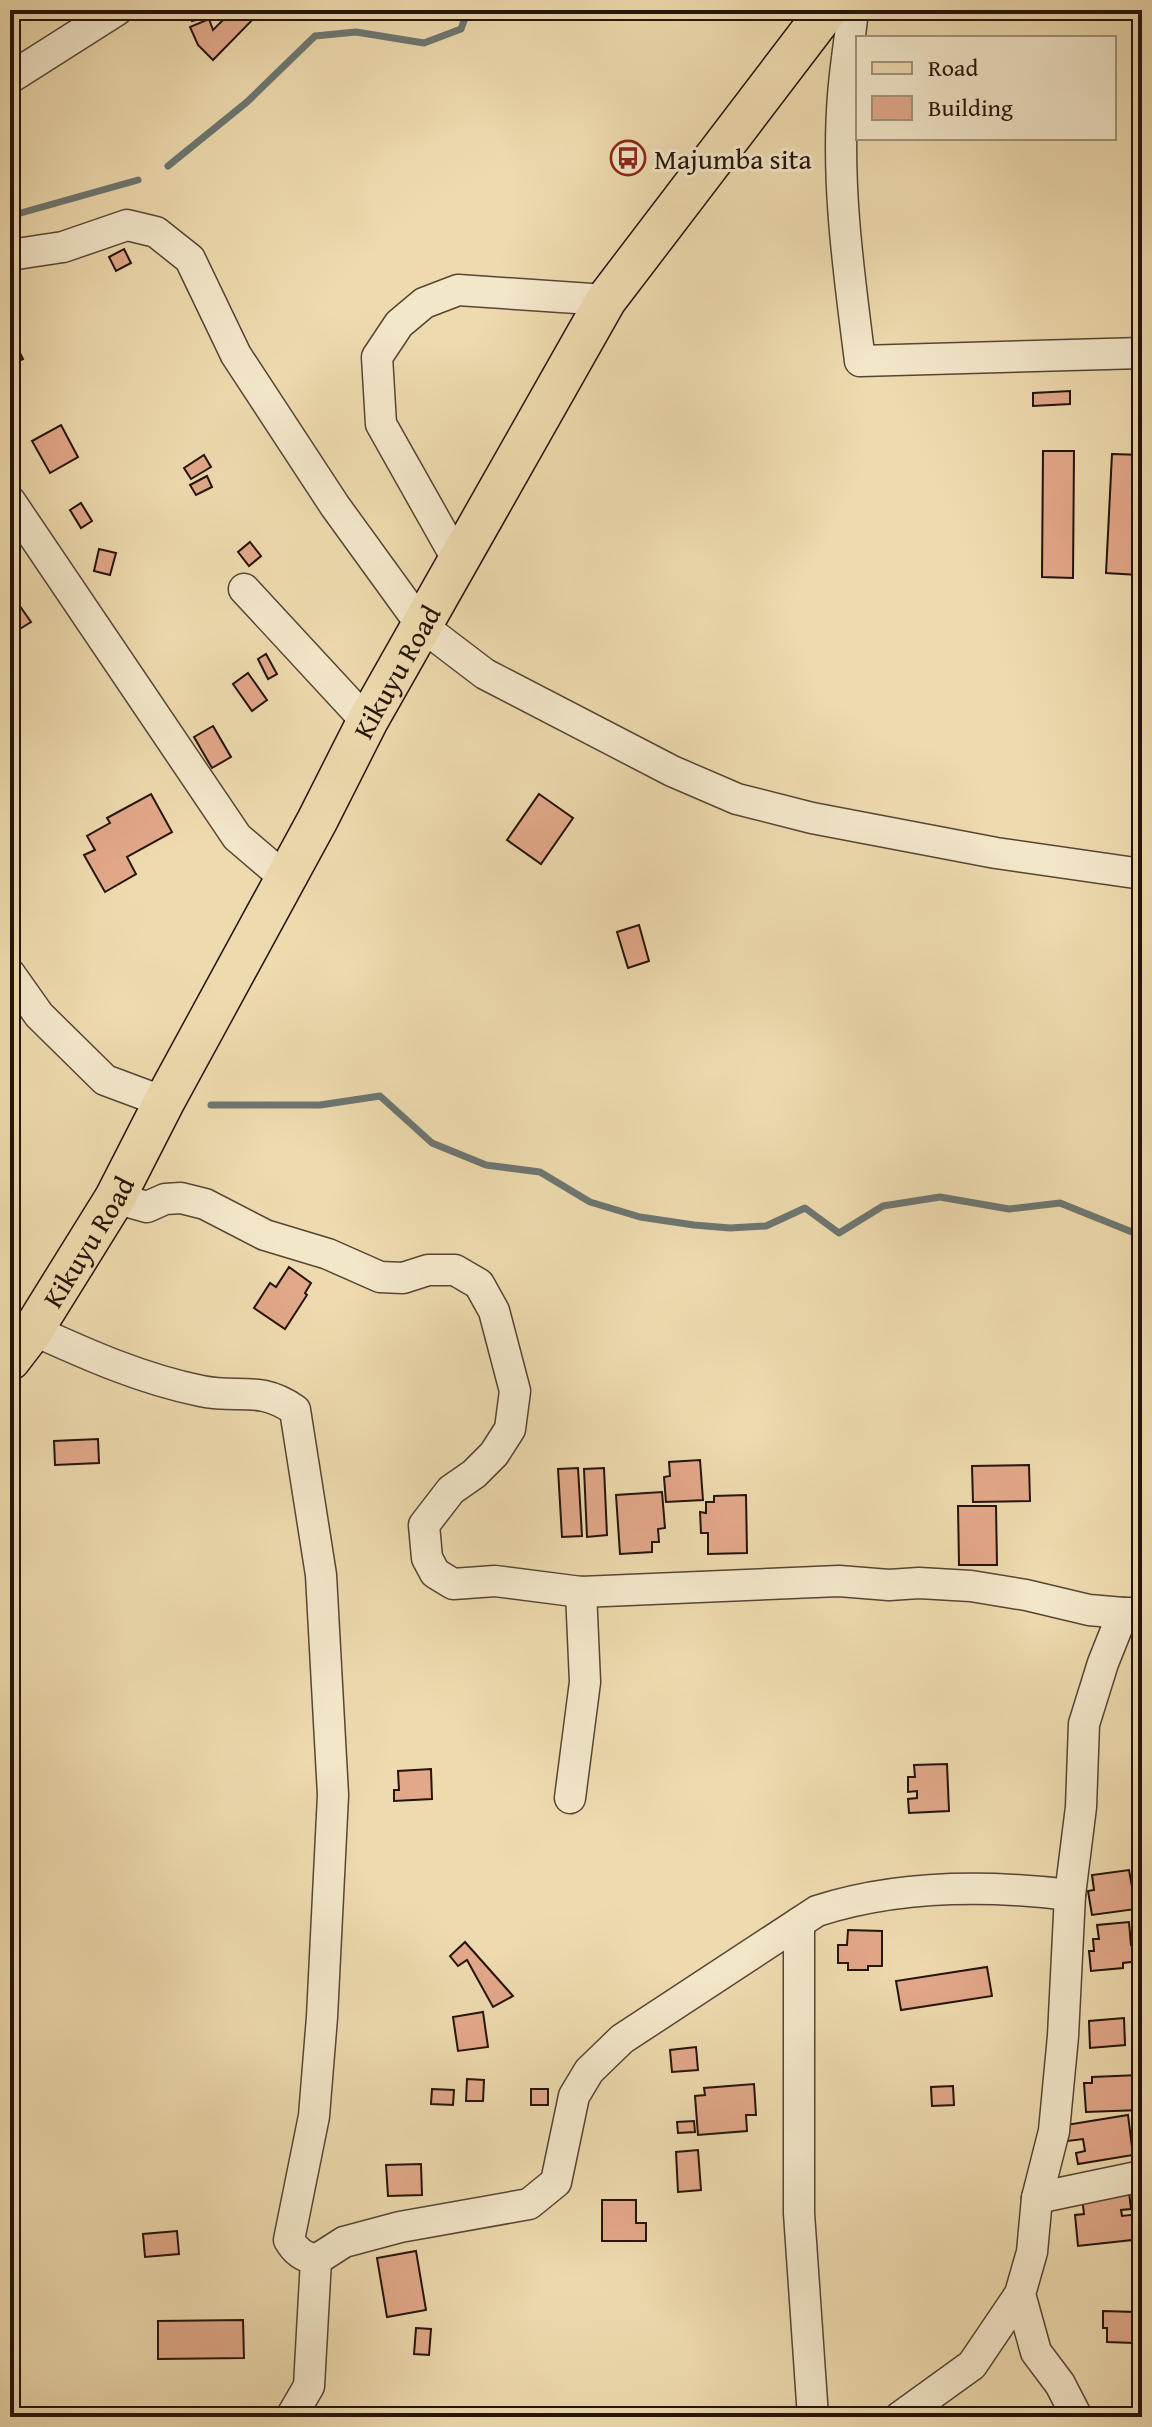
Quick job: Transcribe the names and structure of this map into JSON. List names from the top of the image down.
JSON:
{
  "streets": {
    "main road": ["Kikuyu Road"]
  },
  "places": {
    "bus stop": ["Majumba sita"]
  },
  "legend": ["Road", "Building"]
}
